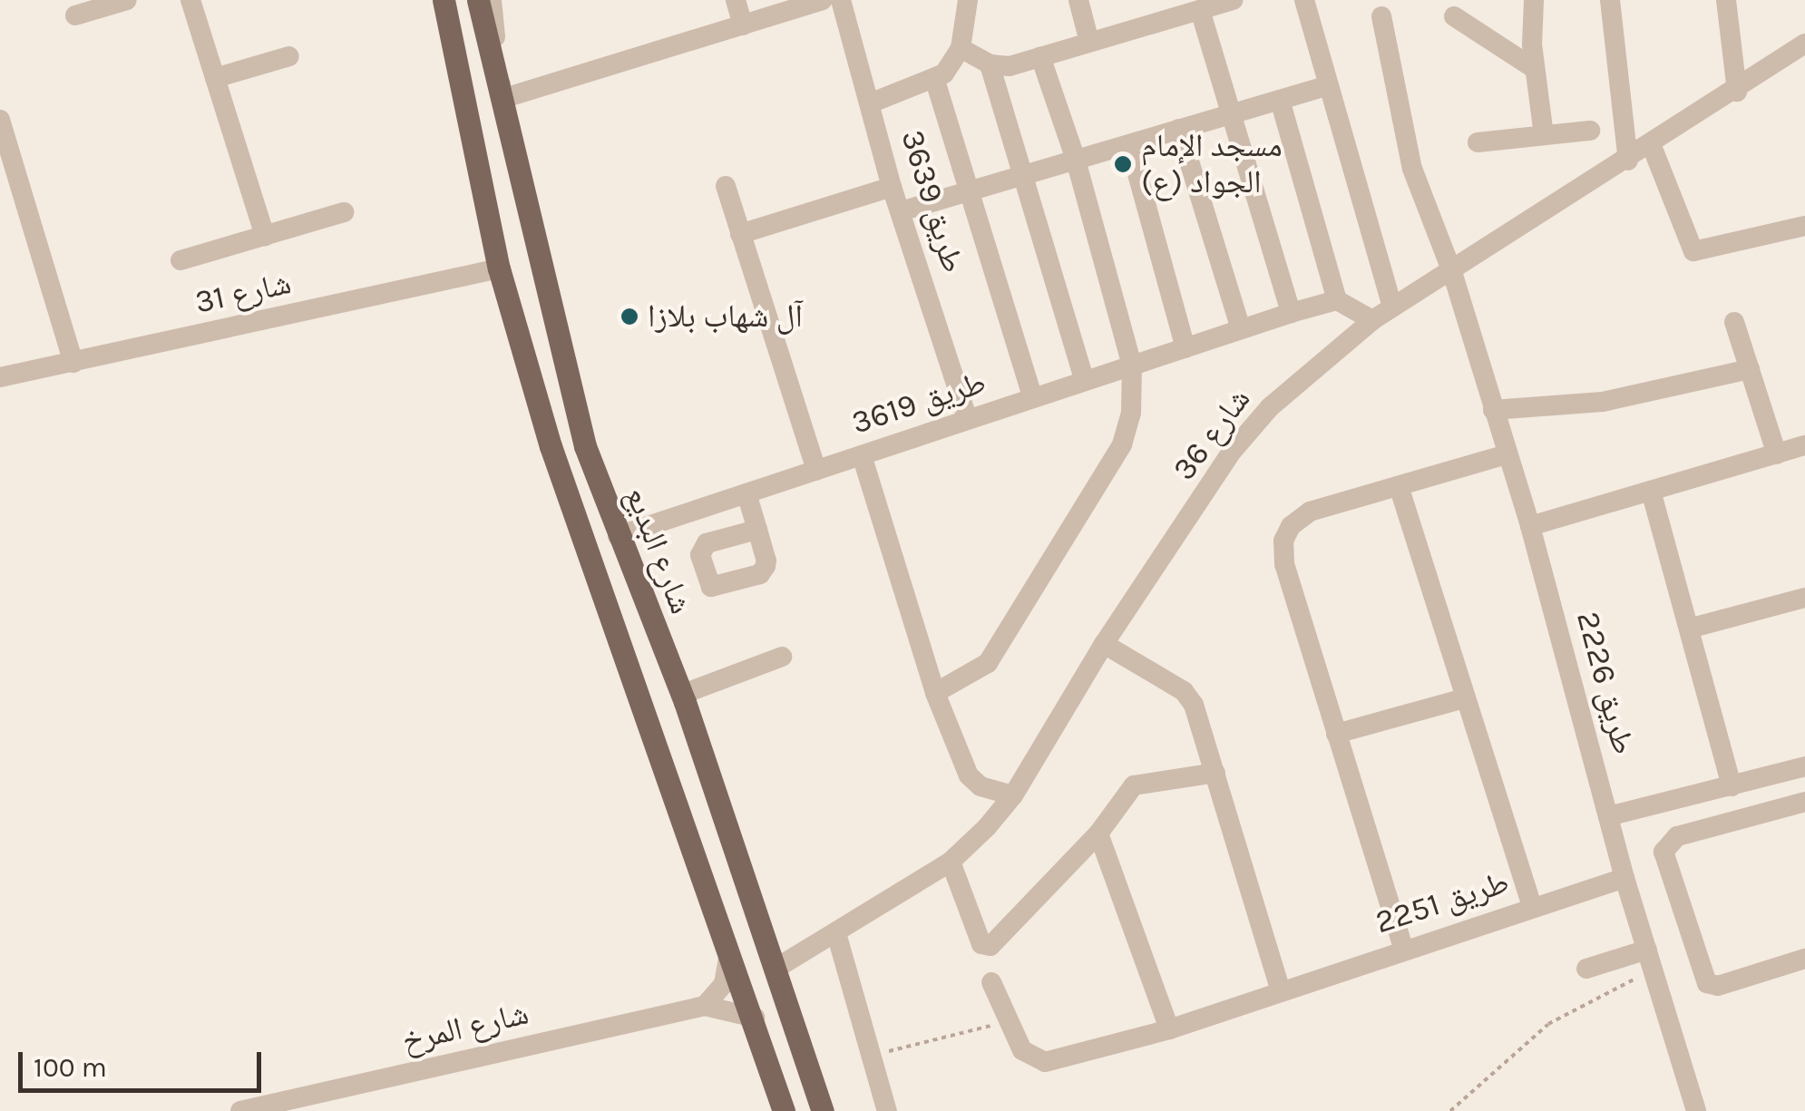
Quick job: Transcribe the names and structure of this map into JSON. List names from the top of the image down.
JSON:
{
  "streets": {
    "main road": ["شارع البديع"],
    "street": [
      "طريق 3639",
      "شارع 31",
      "طريق 3619",
      "شارع 36",
      "طريق 2226",
      "طريق 2251",
      "شارع المرخ"
    ]
  },
  "crossings": [
    ["طريق 3639", "طريق 3619"],
    ["شارع 31", "شارع البديع"],
    ["طريق 3619", "شارع البديع"],
    ["شارع 36", "شارع البديع"],
    ["شارع 36", "طريق 2226"],
    ["شارع البديع", "شارع المرخ"],
    ["طريق 2226", "طريق 2251"]
  ],
  "places": ["مسجد الإمام الجواد (ع)", "آل شهاب بلازا"],
  "scale_bar": "100 m"
}
